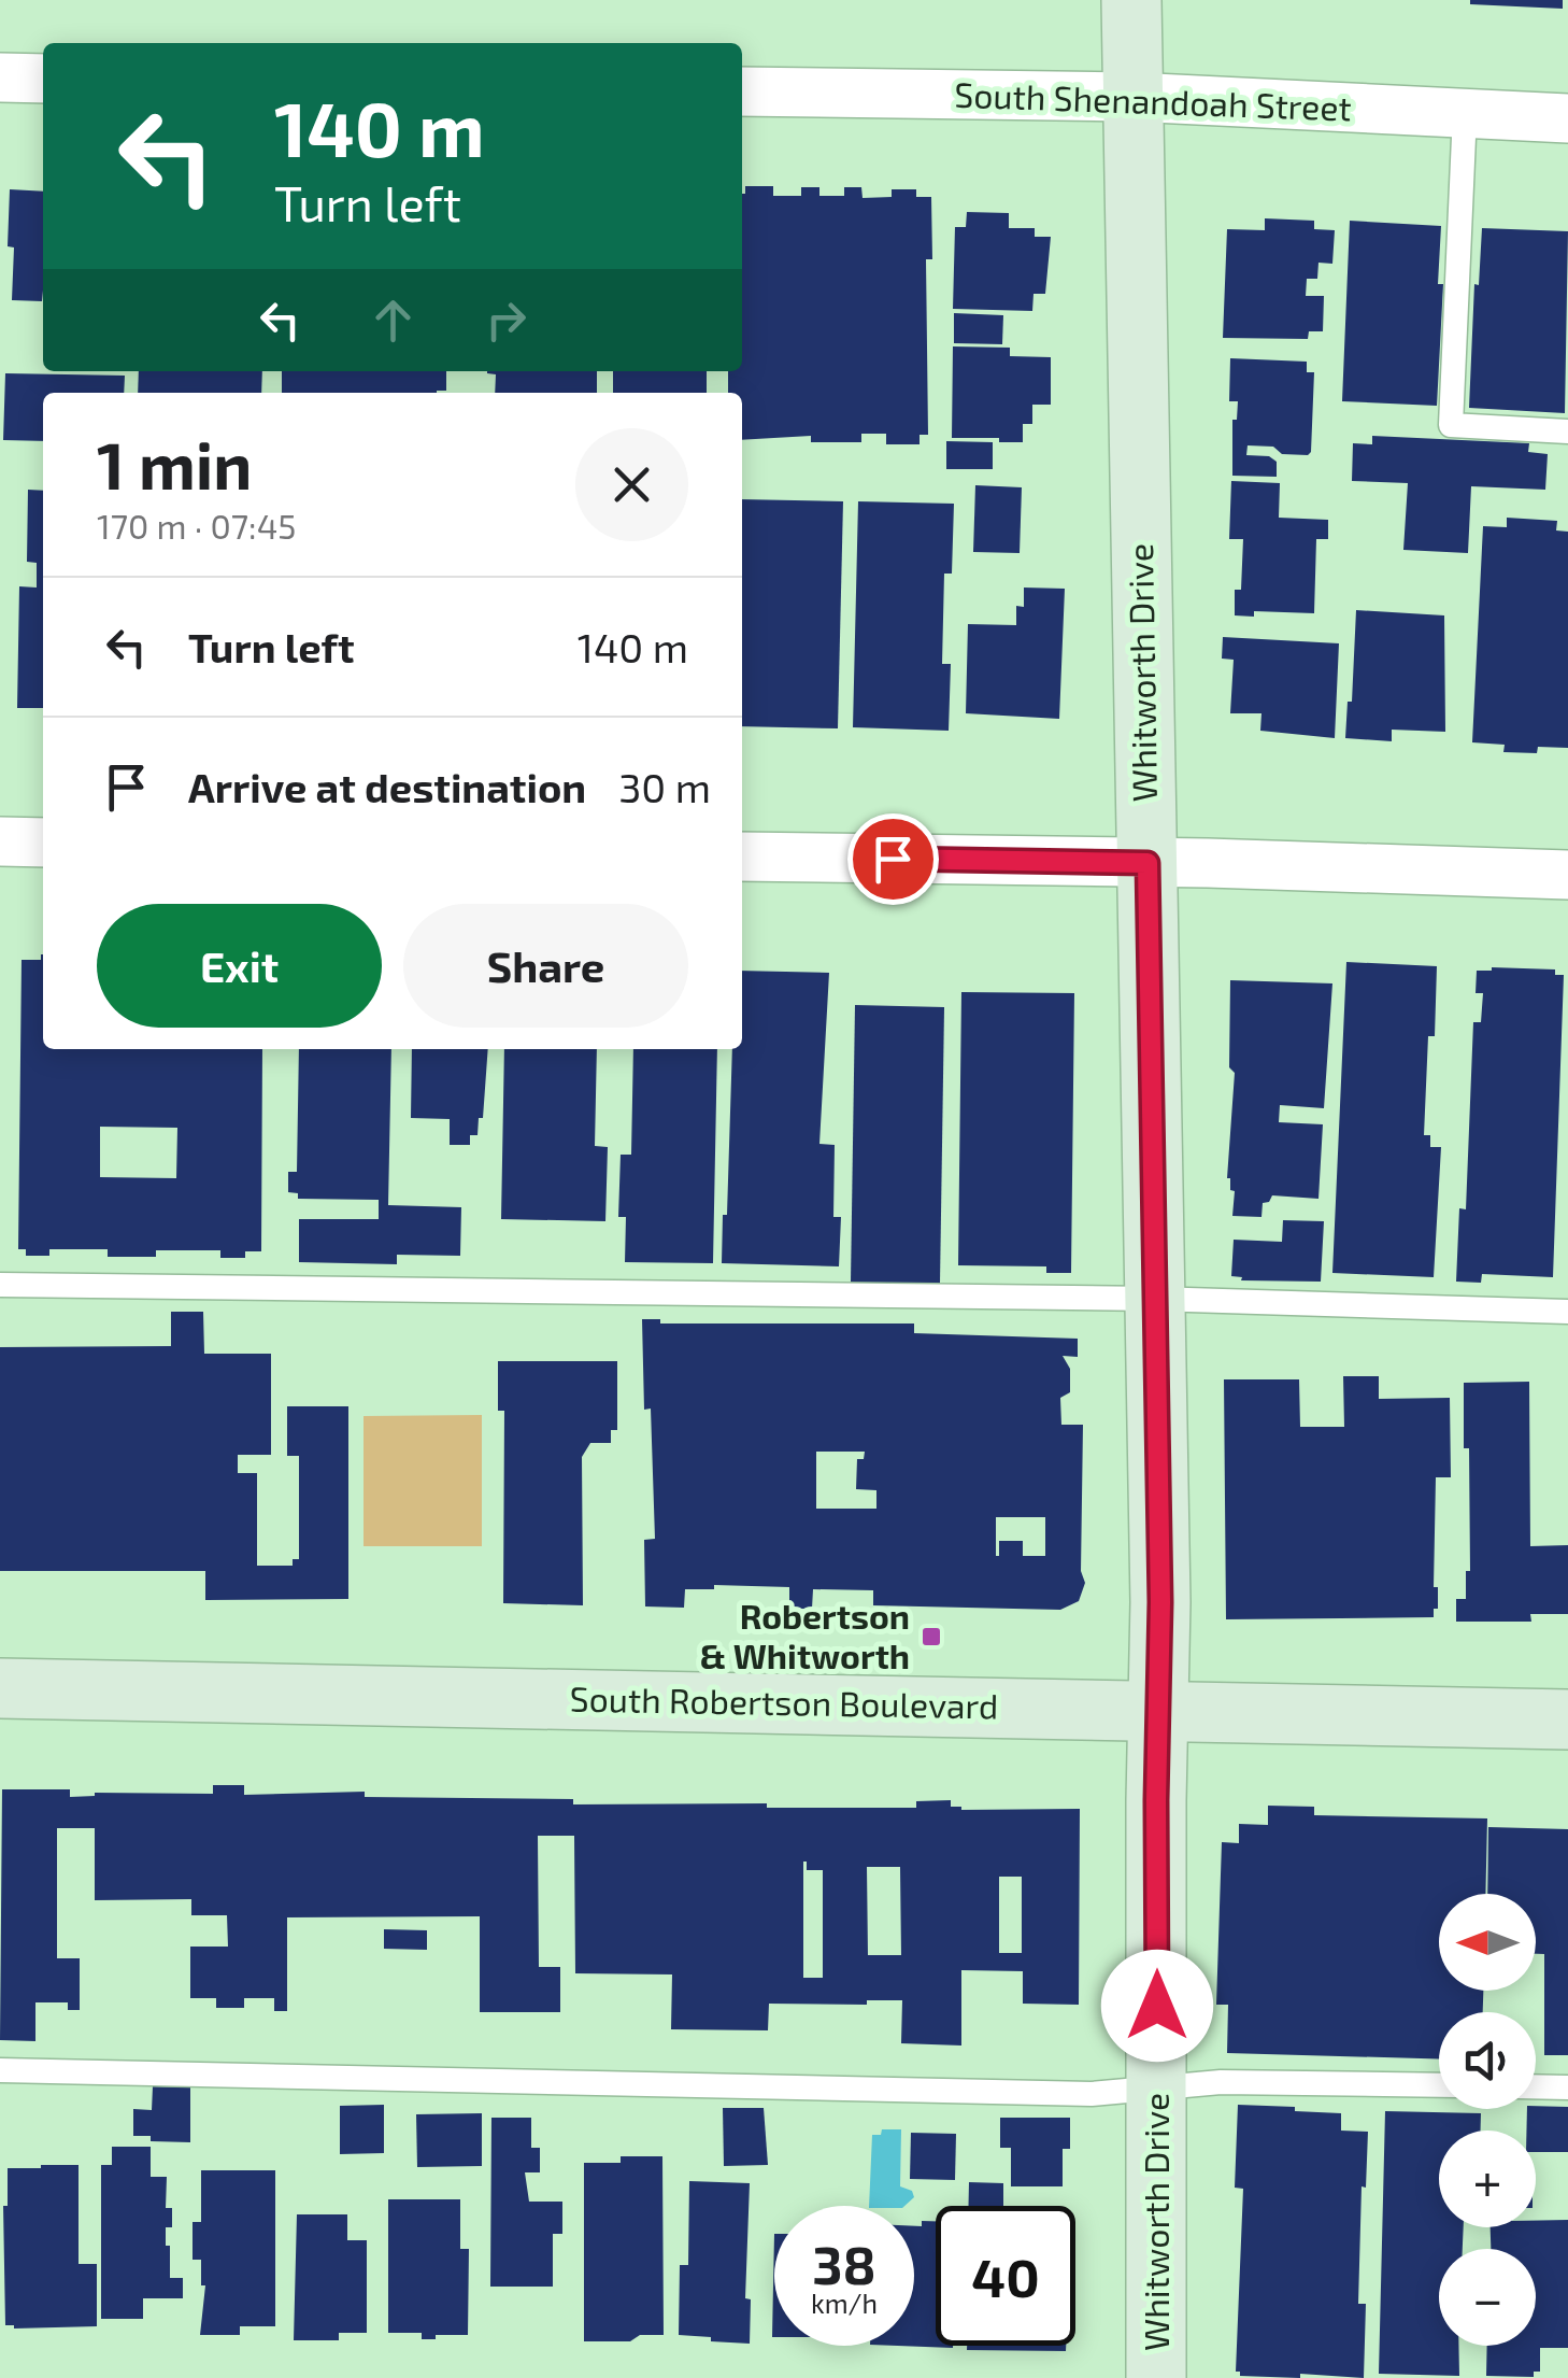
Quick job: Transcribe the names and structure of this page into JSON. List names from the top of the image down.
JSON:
{
  "streets": {
    "street": ["South Shenandoah Street", "Whitworth Drive", "South Robertson Boulevard"]
  },
  "crossings": [
    ["South Shenandoah Street", "Whitworth Drive"],
    ["Whitworth Drive", "South Robertson Boulevard"]
  ],
  "places": {
    "transit": ["Robertson & Whitworth"]
  },
  "north": "left",
  "page": {
    "turn": ["140 m", "Turn left"],
    "heading": ["1 min", "170 m · 07:45"],
    "list": [
      {
        "name": "Turn left",
        "value": "140 m"
      },
      {
        "name": "Arrive at destination",
        "value": "30 m"
      }
    ],
    "buttons": ["Exit", "Share"],
    "map_buttons": ["+", "−"],
    "speed": "38 km/h",
    "limit": "40"
  }
}
